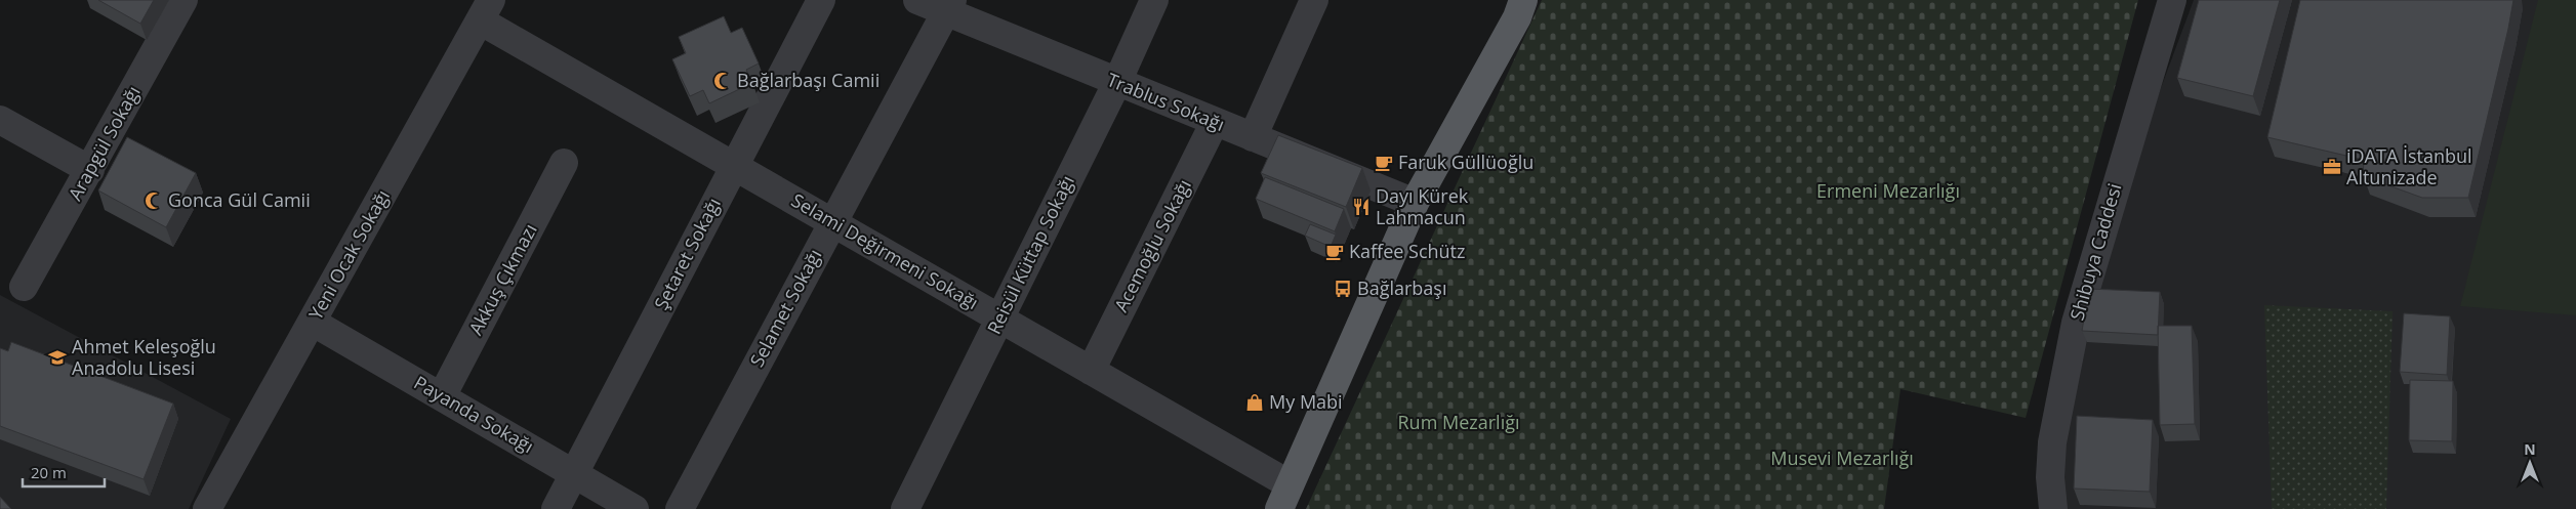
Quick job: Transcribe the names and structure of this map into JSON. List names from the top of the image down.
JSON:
{
  "streets": {
    "street": [
      "Trablus Sokağı",
      "Arapgül Sokağı",
      "Acemoğlu Sokağı",
      "Selami Değirmeni Sokağı",
      "Shibuya Caddesi",
      "Şetaret Sokağı",
      "Yeni Ocak Sokağı",
      "Reisül Küttap Sokağı",
      "Akkuş Çıkmazı",
      "Selamet Sokağı",
      "Payanda Sokağı"
    ]
  },
  "crossings": [
    ["Trablus Sokağı", "Acemoğlu Sokağı"],
    ["Trablus Sokağı", "Reisül Küttap Sokağı"],
    ["Trablus Sokağı", "Selamet Sokağı"],
    ["Acemoğlu Sokağı", "Selami Değirmeni Sokağı"],
    ["Selami Değirmeni Sokağı", "Şetaret Sokağı"],
    ["Selami Değirmeni Sokağı", "Yeni Ocak Sokağı"],
    ["Selami Değirmeni Sokağı", "Reisül Küttap Sokağı"],
    ["Selami Değirmeni Sokağı", "Selamet Sokağı"],
    ["Şetaret Sokağı", "Payanda Sokağı"],
    ["Yeni Ocak Sokağı", "Payanda Sokağı"],
    ["Akkuş Çıkmazı", "Payanda Sokağı"]
  ],
  "parks": ["Ermeni Mezarlığı", "Rum Mezarlığı", "Musevi Mezarlığı"],
  "places": {
    "mosque": ["Bağlarbaşı Camii", "Gonca Gül Camii"],
    "cafe": ["Faruk Güllüoğlu", "Kaffee Schütz"],
    "office": ["iDATA İstanbul Altunizade"],
    "restaurant": ["Dayı Kürek Lahmacun"],
    "bus stop": ["Bağlarbaşı"],
    "school or university": ["Ahmet Keleşoğlu Anadolu Lisesi"],
    "shop": ["My Mabi"]
  },
  "scale_bar": "20 m",
  "north": "top"
}
